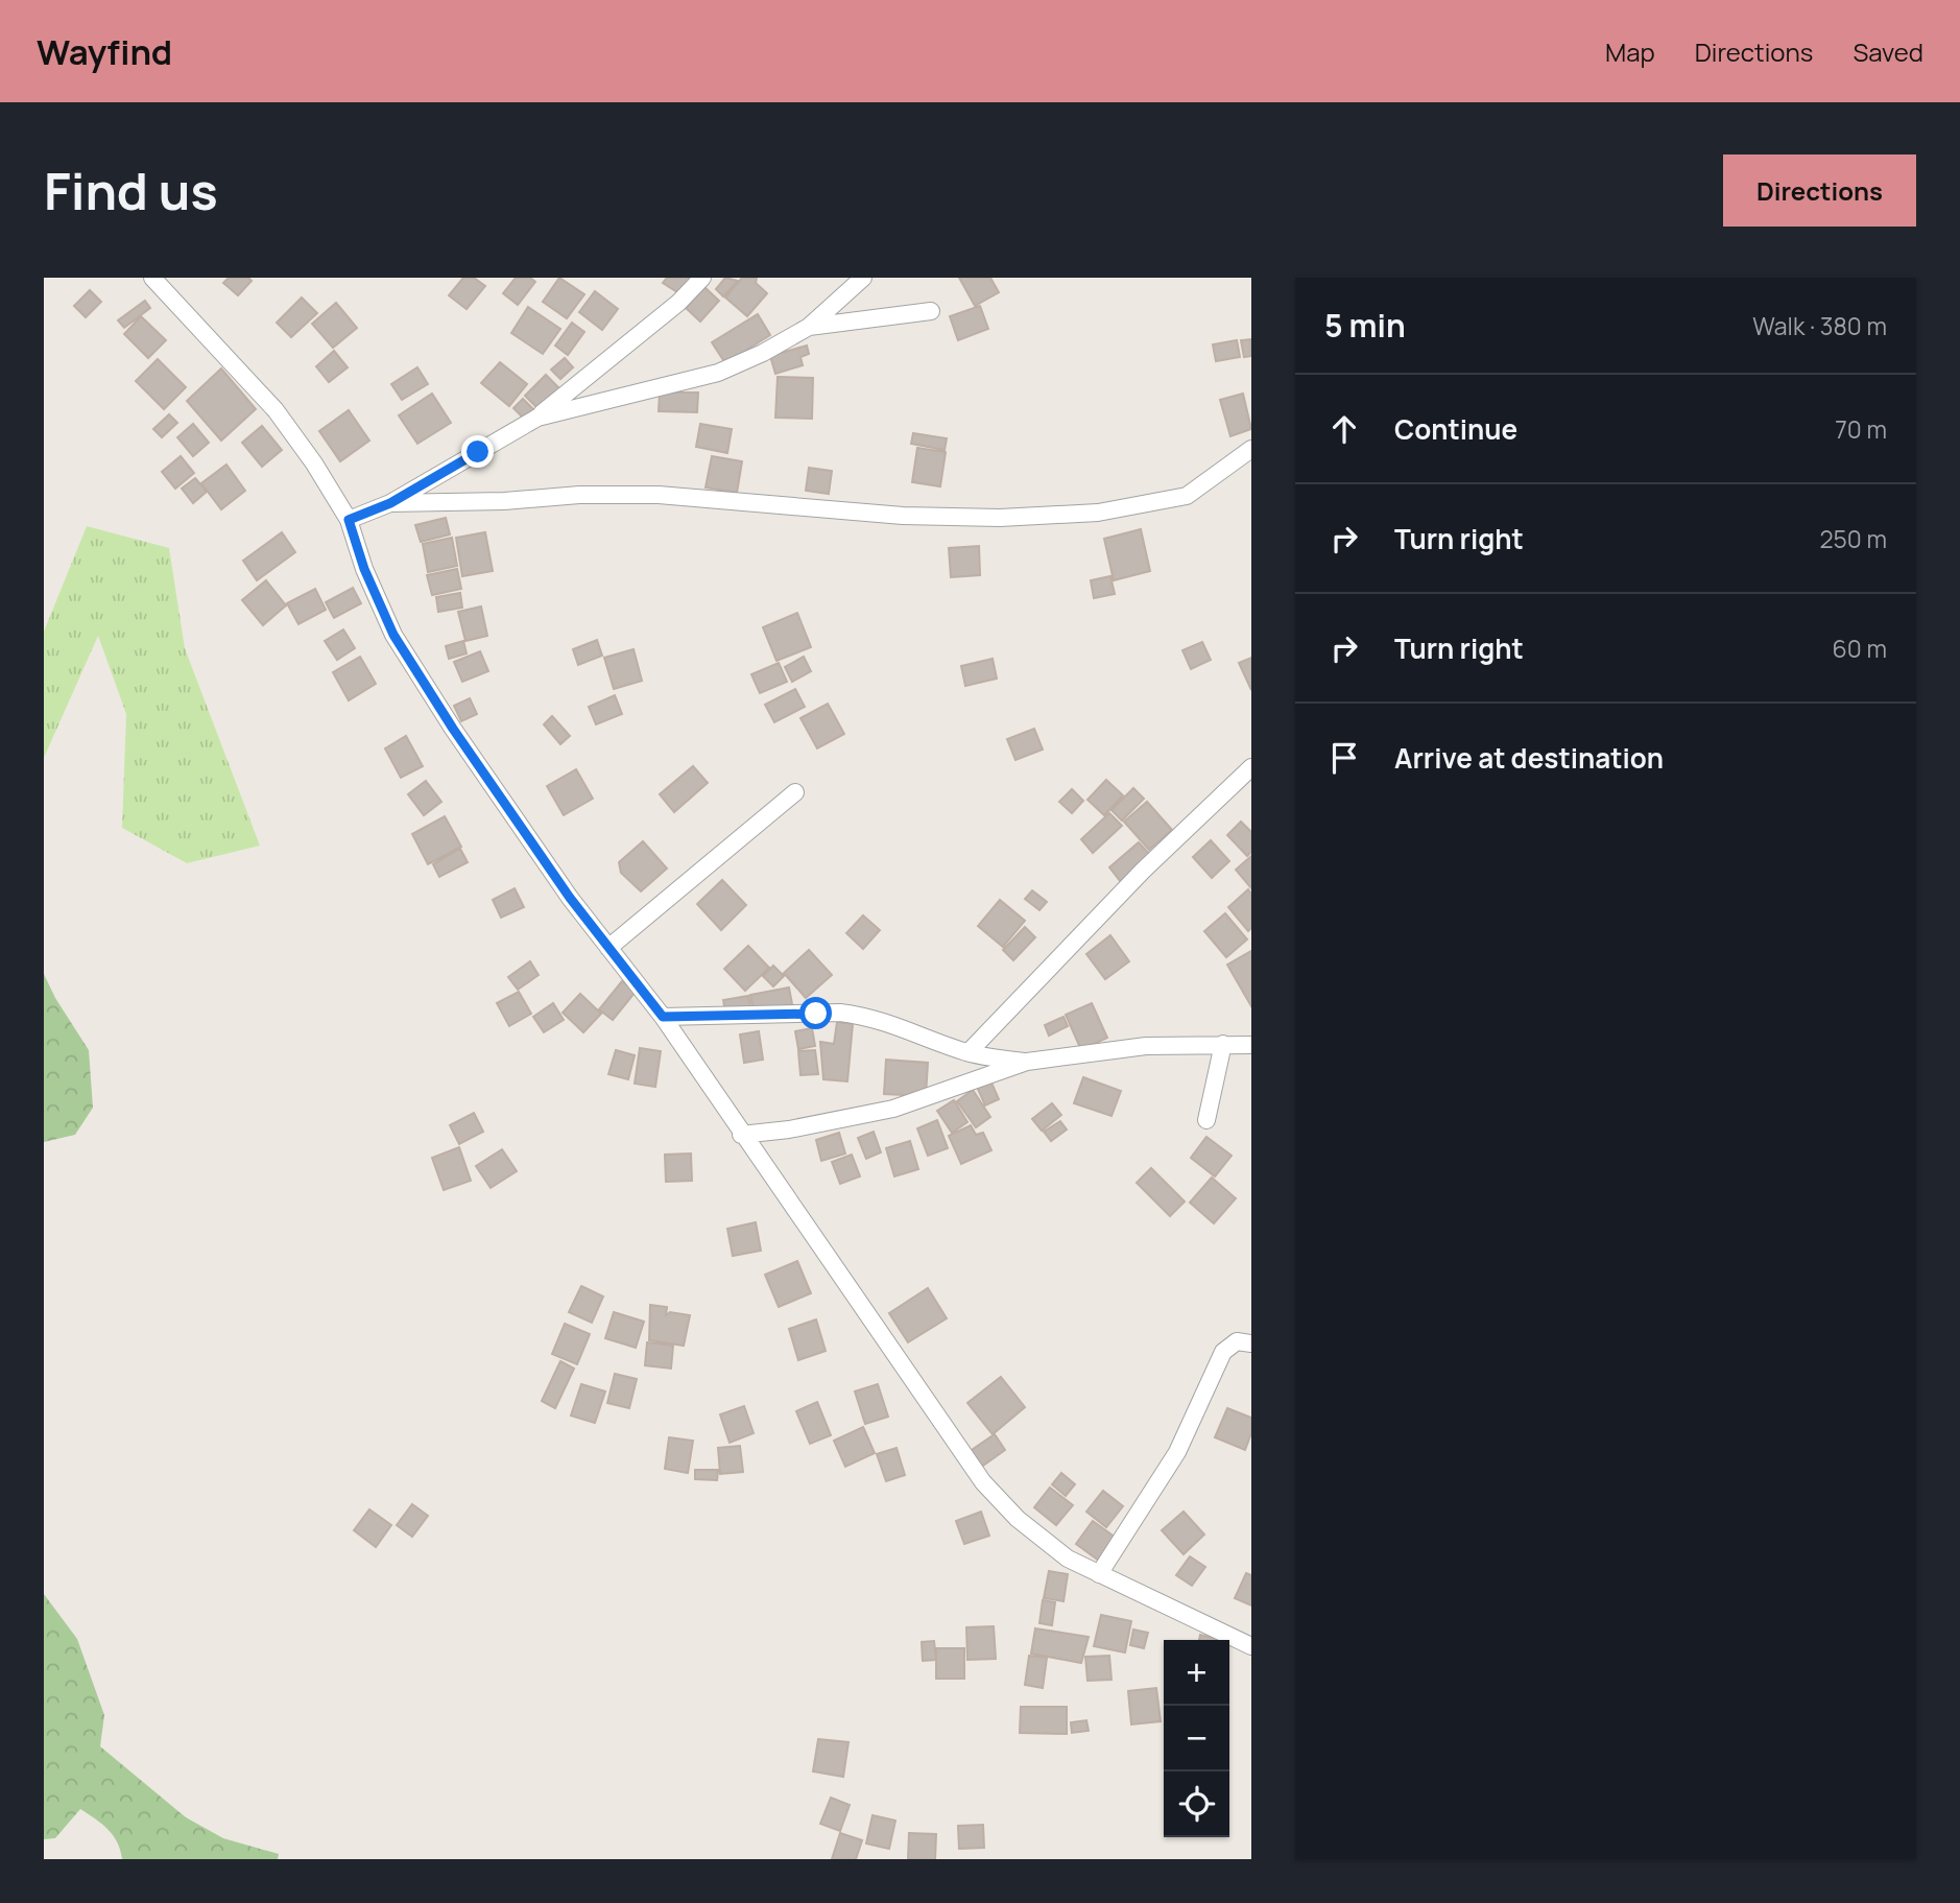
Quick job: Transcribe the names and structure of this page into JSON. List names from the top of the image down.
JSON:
{
  "page": {
    "header": "Wayfind",
    "nav": ["Map", "Directions", "Saved"],
    "buttons": "Directions",
    "title": "Find us",
    "heading": ["5 min", "Walk · 380 m"],
    "list": [
      ["Continue", "70 m"],
      ["Turn right", "250 m"],
      ["Turn right", "60 m"],
      "Arrive at destination"
    ],
    "map_buttons": ["+", "−"]
  }
}
